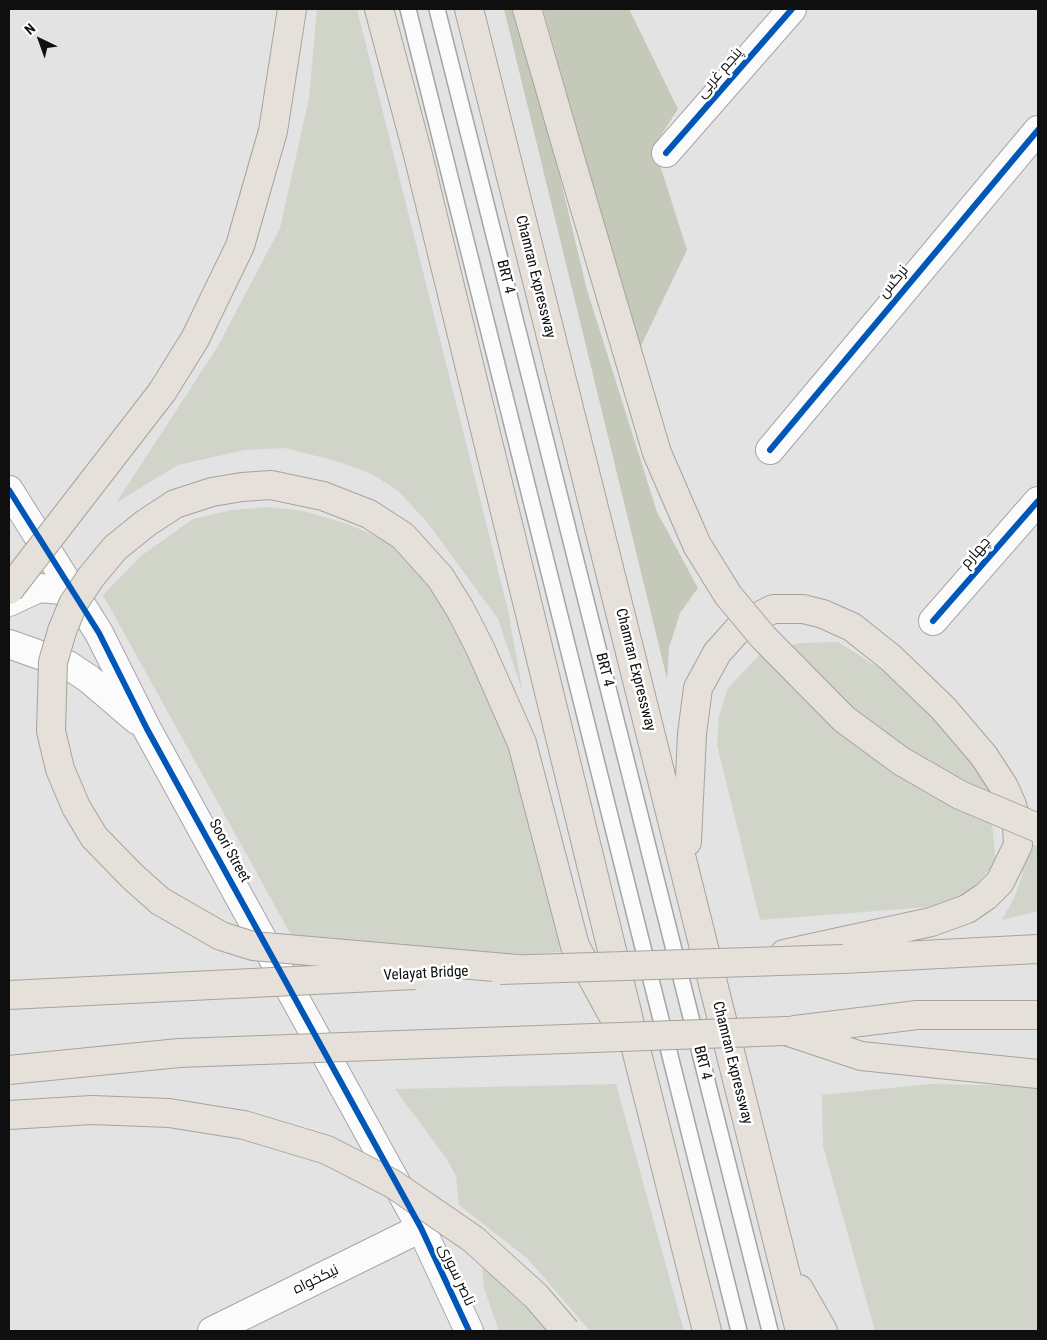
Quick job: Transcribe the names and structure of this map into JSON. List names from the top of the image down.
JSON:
{
  "streets": {
    "highway": ["Chamran Expressway", "Velayat Bridge"],
    "street": [
      "پنجم غربی",
      "نرگس",
      "چهارم",
      "Soori Street",
      "ناصر سوری",
      "نیکخواه"
    ],
    "lane": ["BRT 4"]
  },
  "crossings": [
    ["Soori Street", "ناصر سوری"],
    ["Soori Street", "نیکخواه"],
    ["ناصر سوری", "نیکخواه"]
  ],
  "north": "top left"
}
